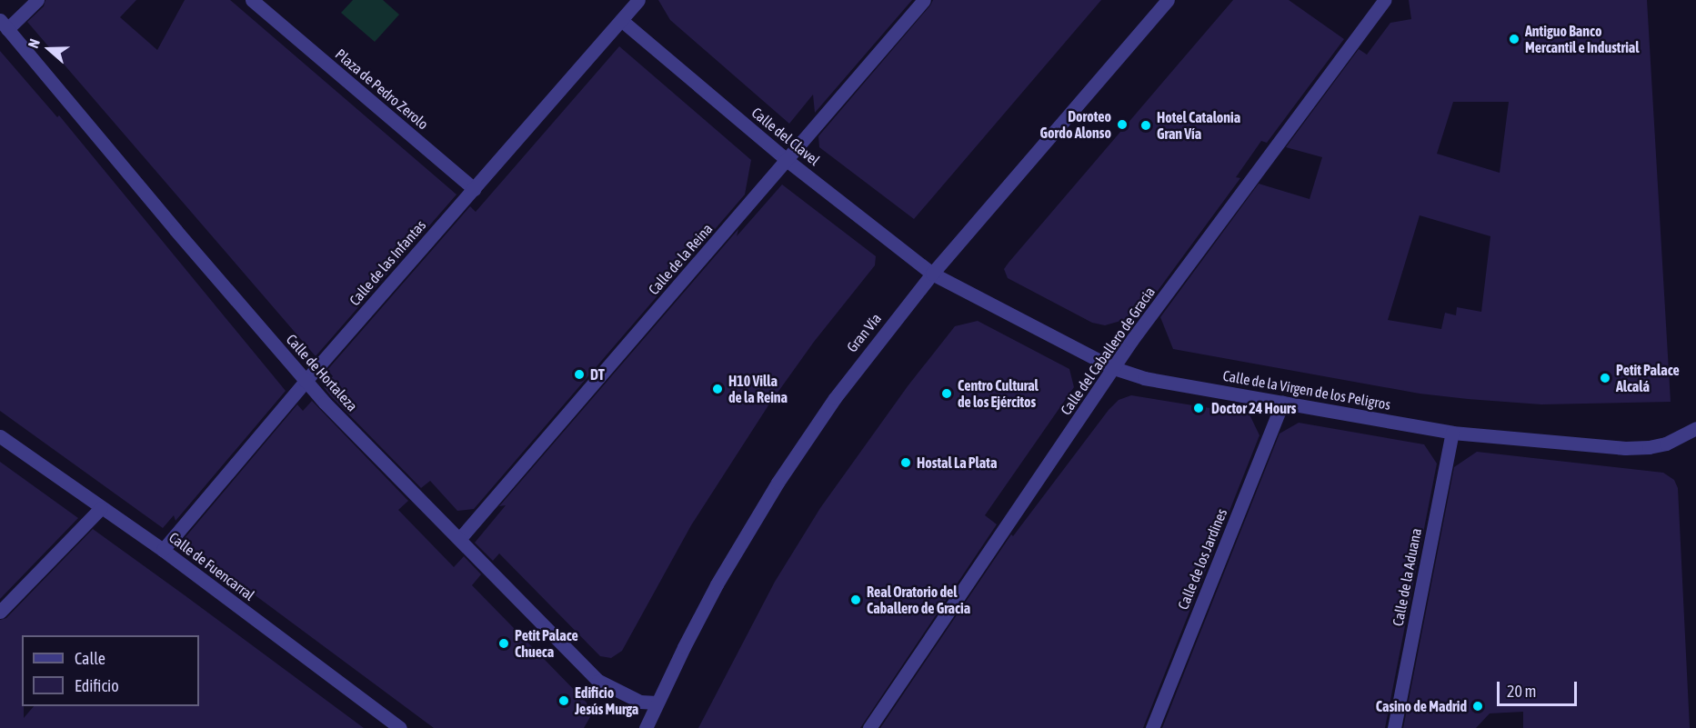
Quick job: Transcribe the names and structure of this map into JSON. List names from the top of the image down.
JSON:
{
  "streets": {
    "street": [
      "Plaza de Pedro Zerolo",
      "Calle del Clavel",
      "Calle de la Reina",
      "Calle de las Infantas",
      "Gran Vía",
      "Calle del Caballero de Gracia",
      "Calle de Hortaleza",
      "Calle de la Virgen de los Peligros",
      "Calle de los Jardines",
      "Calle de Fuencarral",
      "Calle de la Aduana"
    ]
  },
  "crossings": [
    ["Plaza de Pedro Zerolo", "Calle de las Infantas"],
    ["Calle del Clavel", "Calle de la Reina"],
    ["Calle del Clavel", "Calle de las Infantas"],
    ["Calle del Clavel", "Gran Vía"],
    ["Calle del Clavel", "Calle de la Virgen de los Peligros"],
    ["Calle de la Reina", "Calle de Hortaleza"],
    ["Calle de las Infantas", "Calle de Hortaleza"],
    ["Calle de las Infantas", "Calle de Fuencarral"],
    ["Gran Vía", "Calle de Hortaleza"],
    ["Gran Vía", "Calle de la Virgen de los Peligros"],
    ["Calle del Caballero de Gracia", "Calle de la Virgen de los Peligros"],
    ["Calle de la Virgen de los Peligros", "Calle de los Jardines"],
    ["Calle de la Virgen de los Peligros", "Calle de la Aduana"]
  ],
  "places": [
    "Antiguo Banco Mercantil e Industrial",
    "Doroteo Gordo Alonso",
    "Hotel Catalonia Gran Vía",
    "DT",
    "Petit Palace Alcalá",
    "H10 Villa de la Reina",
    "Centro Cultural de los Ejércitos",
    "Doctor 24 Hours",
    "Hostal La Plata",
    "Real Oratorio del Caballero de Gracia",
    "Petit Palace Chueca",
    "Edificio Jesús Murga",
    "Casino de Madrid"
  ],
  "legend": ["Calle", "Edificio"],
  "scale_bar": "20 m",
  "north": "left"
}
